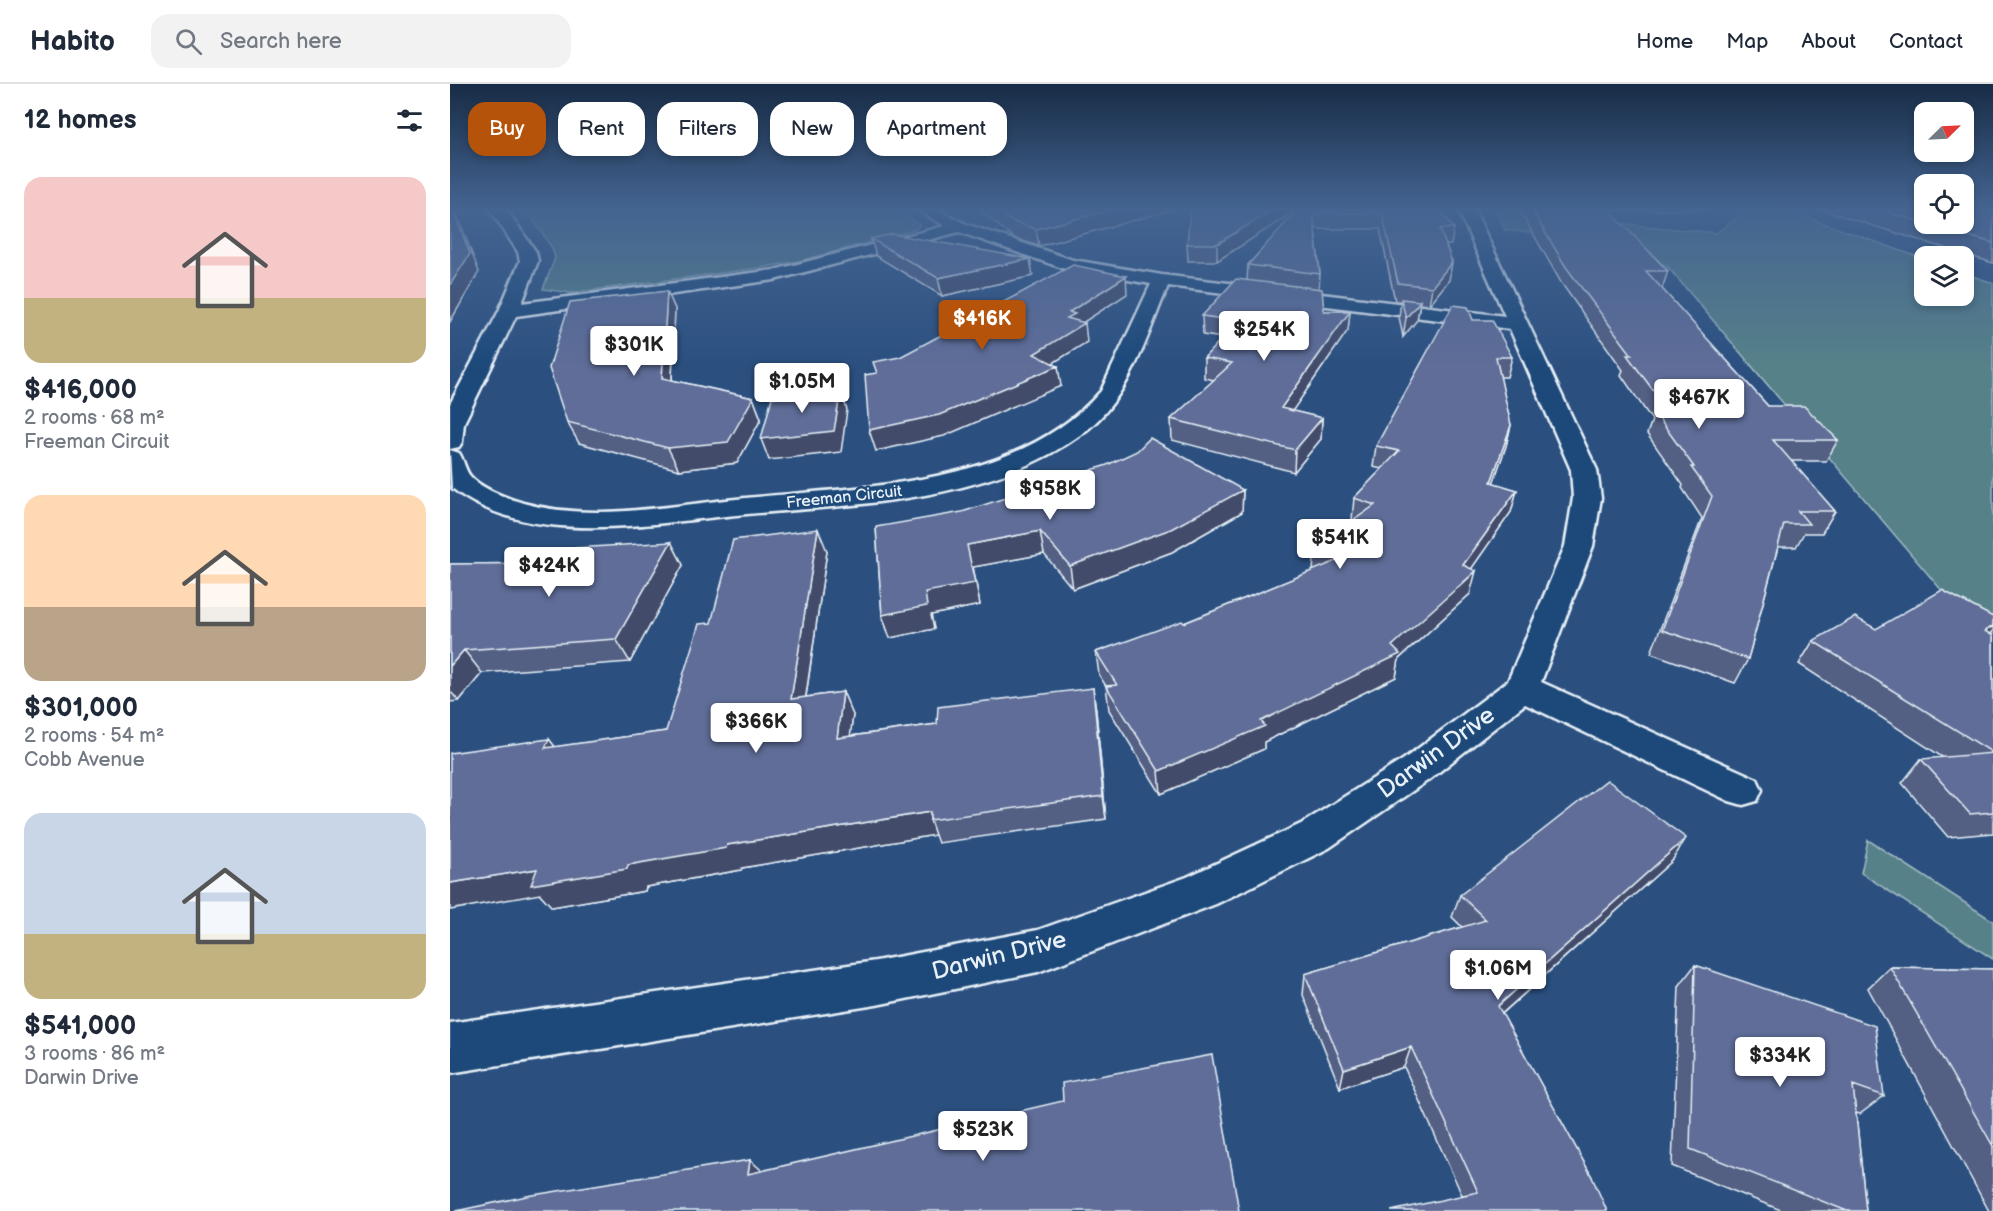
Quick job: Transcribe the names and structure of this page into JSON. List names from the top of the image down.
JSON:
{
  "streets": {
    "street": ["Freeman Circuit", "Darwin Drive"]
  },
  "north": "top right",
  "page": {
    "header": "Habito",
    "search": "Search here",
    "nav": [
      "Home",
      "Map",
      "About",
      "Contact"
    ],
    "heading": "12 homes",
    "chip": [
      "Buy",
      "Rent",
      "Filters",
      "New",
      "Apartment"
    ],
    "list": [
      {
        "name": "$416,000",
        "note": "2 rooms · 68 m² · Freeman Circuit"
      },
      {
        "name": "$301,000",
        "note": "2 rooms · 54 m² · Cobb Avenue"
      },
      {
        "name": "$541,000",
        "note": "3 rooms · 86 m² · Darwin Drive"
      }
    ],
    "price": [
      "$416K",
      "$254K",
      "$301K",
      "$1.05M",
      "$467K",
      "$958K",
      "$541K",
      "$424K",
      "$366K",
      "$1.06M",
      "$334K",
      "$523K"
    ]
  }
}
